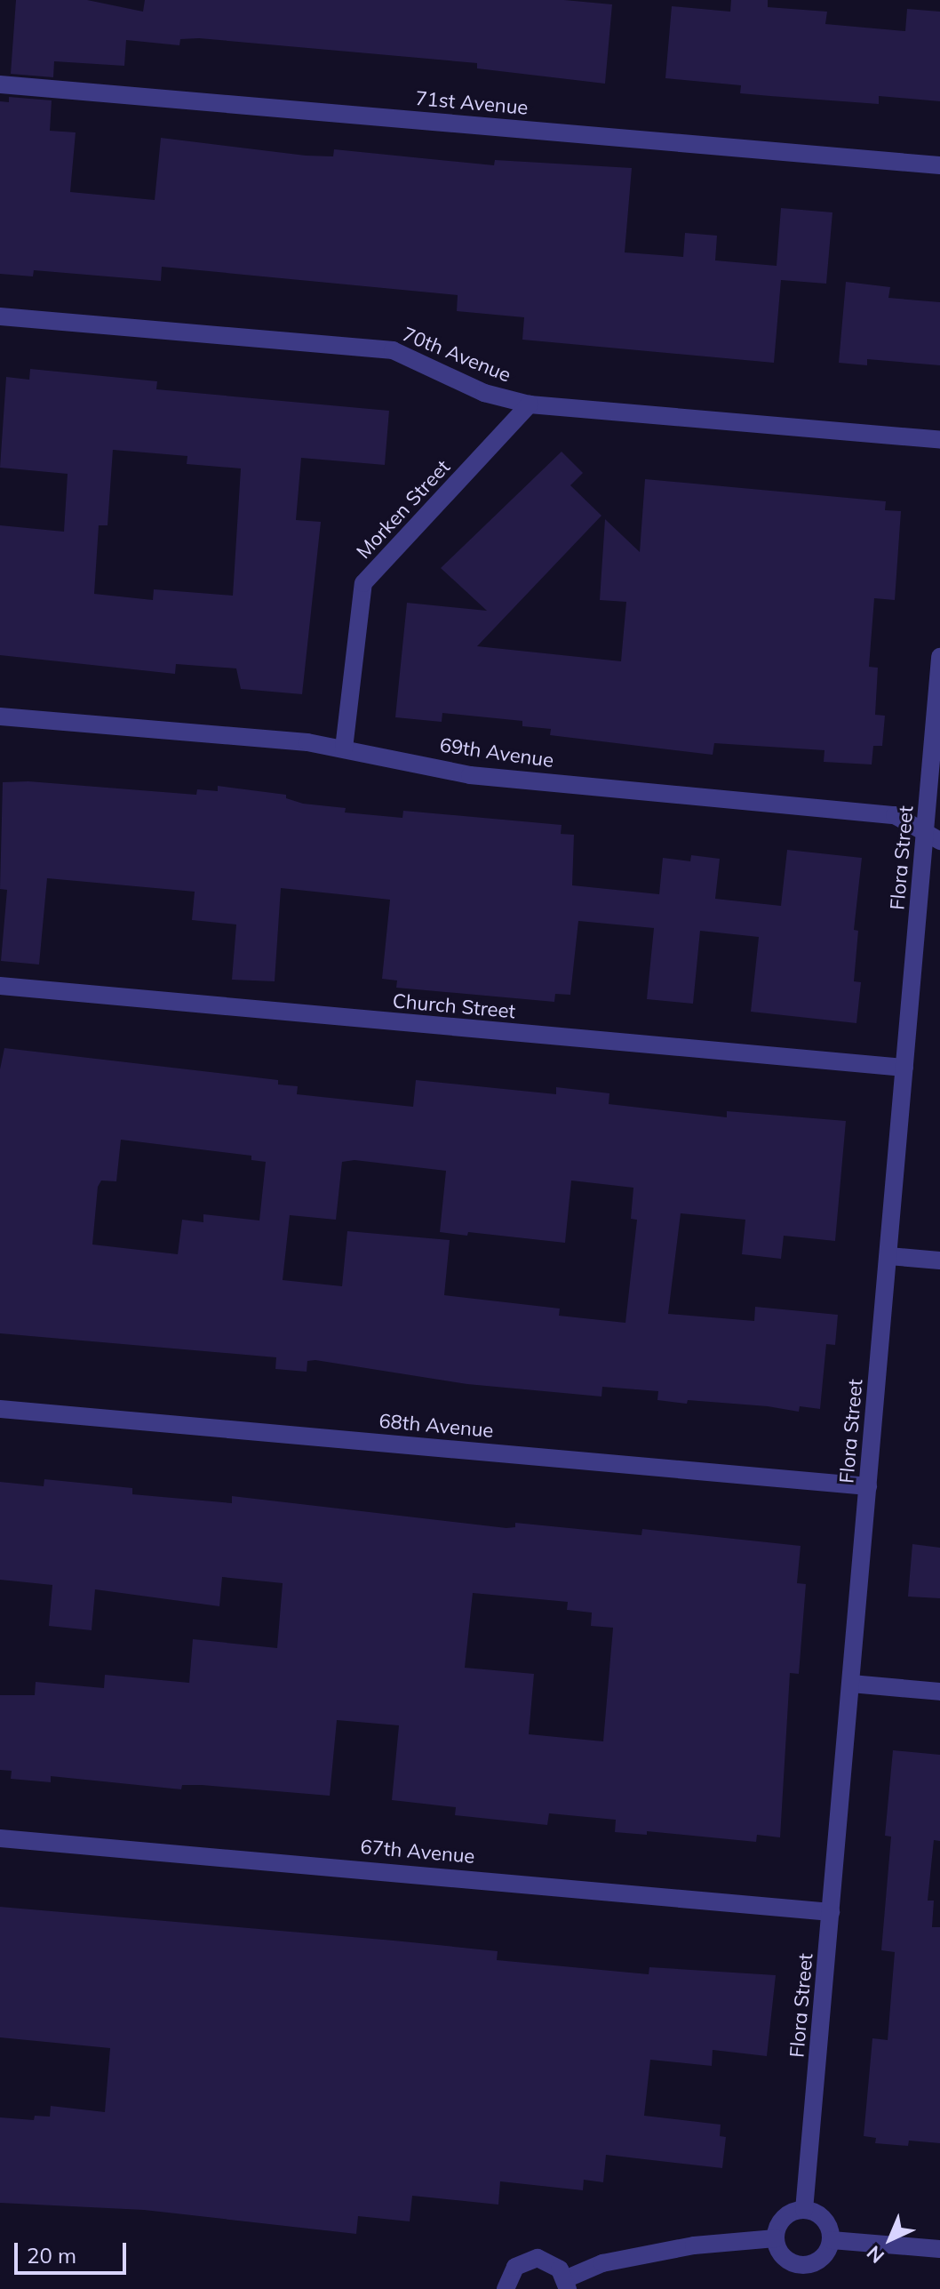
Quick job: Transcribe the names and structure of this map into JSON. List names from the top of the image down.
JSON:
{
  "streets": {
    "street": [
      "71st Avenue",
      "70th Avenue",
      "Morken Street",
      "69th Avenue",
      "Flora Street",
      "Church Street",
      "68th Avenue",
      "67th Avenue"
    ]
  },
  "crossings": [
    ["70th Avenue", "Morken Street"],
    ["Morken Street", "69th Avenue"],
    ["69th Avenue", "Flora Street"],
    ["Flora Street", "Church Street"],
    ["Flora Street", "68th Avenue"],
    ["Flora Street", "67th Avenue"]
  ],
  "scale_bar": "20 m",
  "north": "bottom left"
}
